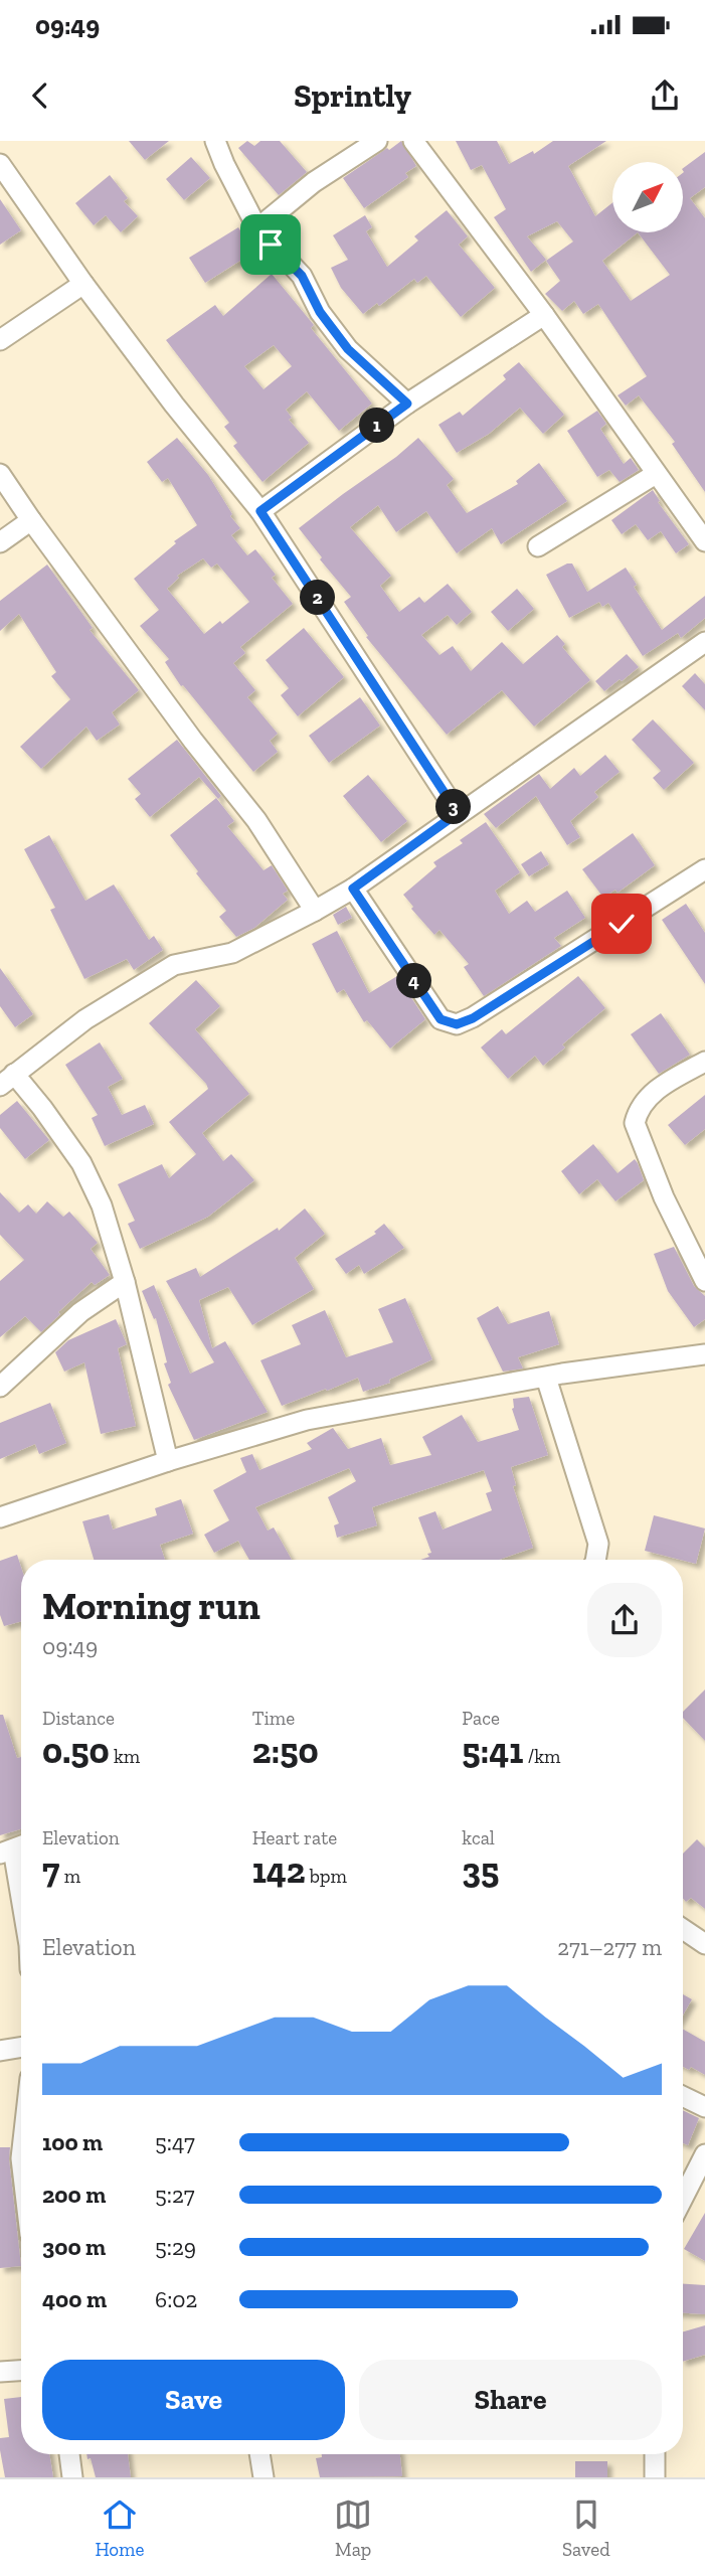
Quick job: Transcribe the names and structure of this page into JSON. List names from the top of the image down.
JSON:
{
  "north": "top right",
  "page": {
    "status": "09:49",
    "header": "Sprintly",
    "pins": [
      "1",
      "2",
      "3",
      "4"
    ],
    "heading": ["Morning run", "09:49"],
    "stats": [
      ["Distance", "0.50 km"],
      ["Time", "2:50"],
      ["Pace", "5:41 /km"],
      ["Elevation", "7 m"],
      ["Heart rate", "142 bpm"],
      ["kcal", "35"]
    ],
    "chart": ["Elevation", "271–277 m"],
    "list": [
      {
        "name": "100 m",
        "note": "5:47"
      },
      {
        "name": "200 m",
        "note": "5:27"
      },
      {
        "name": "300 m",
        "note": "5:29"
      },
      {
        "name": "400 m",
        "note": "6:02"
      }
    ],
    "buttons": ["Save", "Share"],
    "tabs": ["Home", "Map", "Saved"]
  }
}
